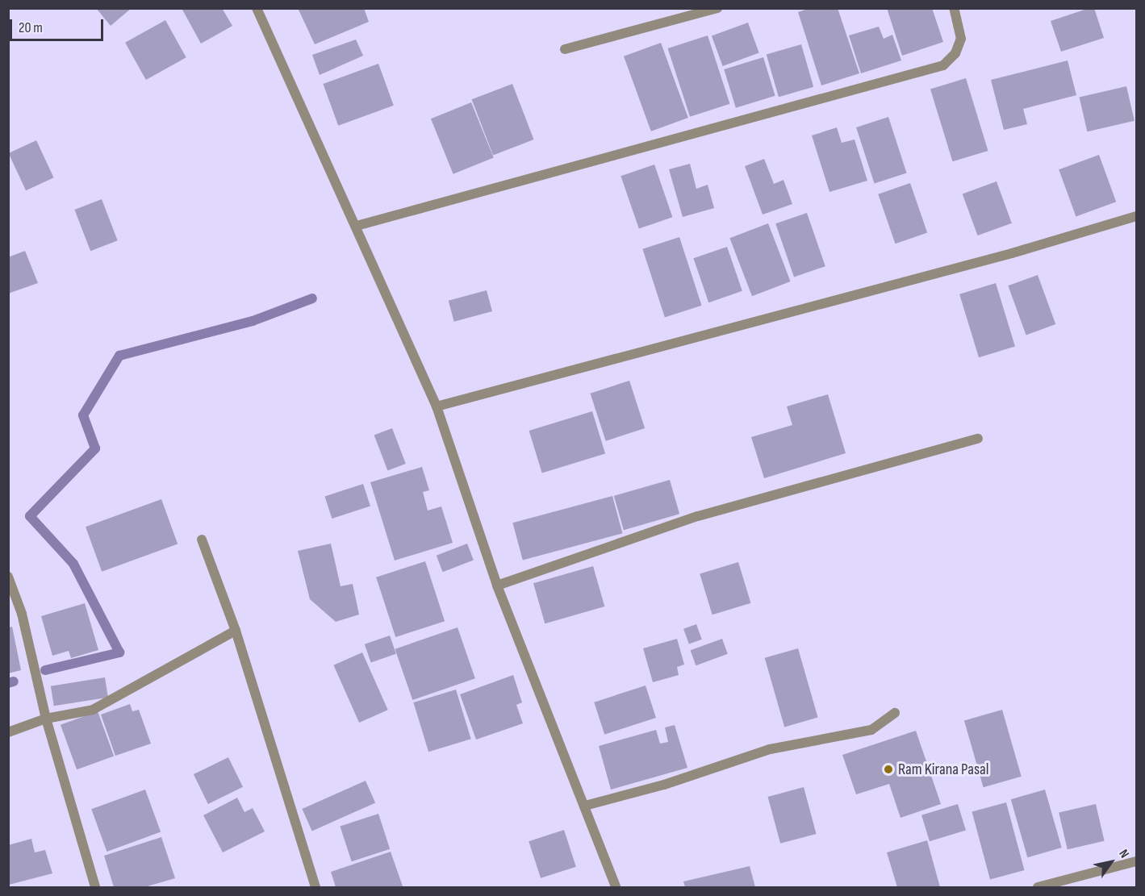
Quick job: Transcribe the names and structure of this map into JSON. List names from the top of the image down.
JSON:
{
  "places": ["Ram Kirana Pasal"],
  "scale_bar": "20 m",
  "north": "top right"
}
